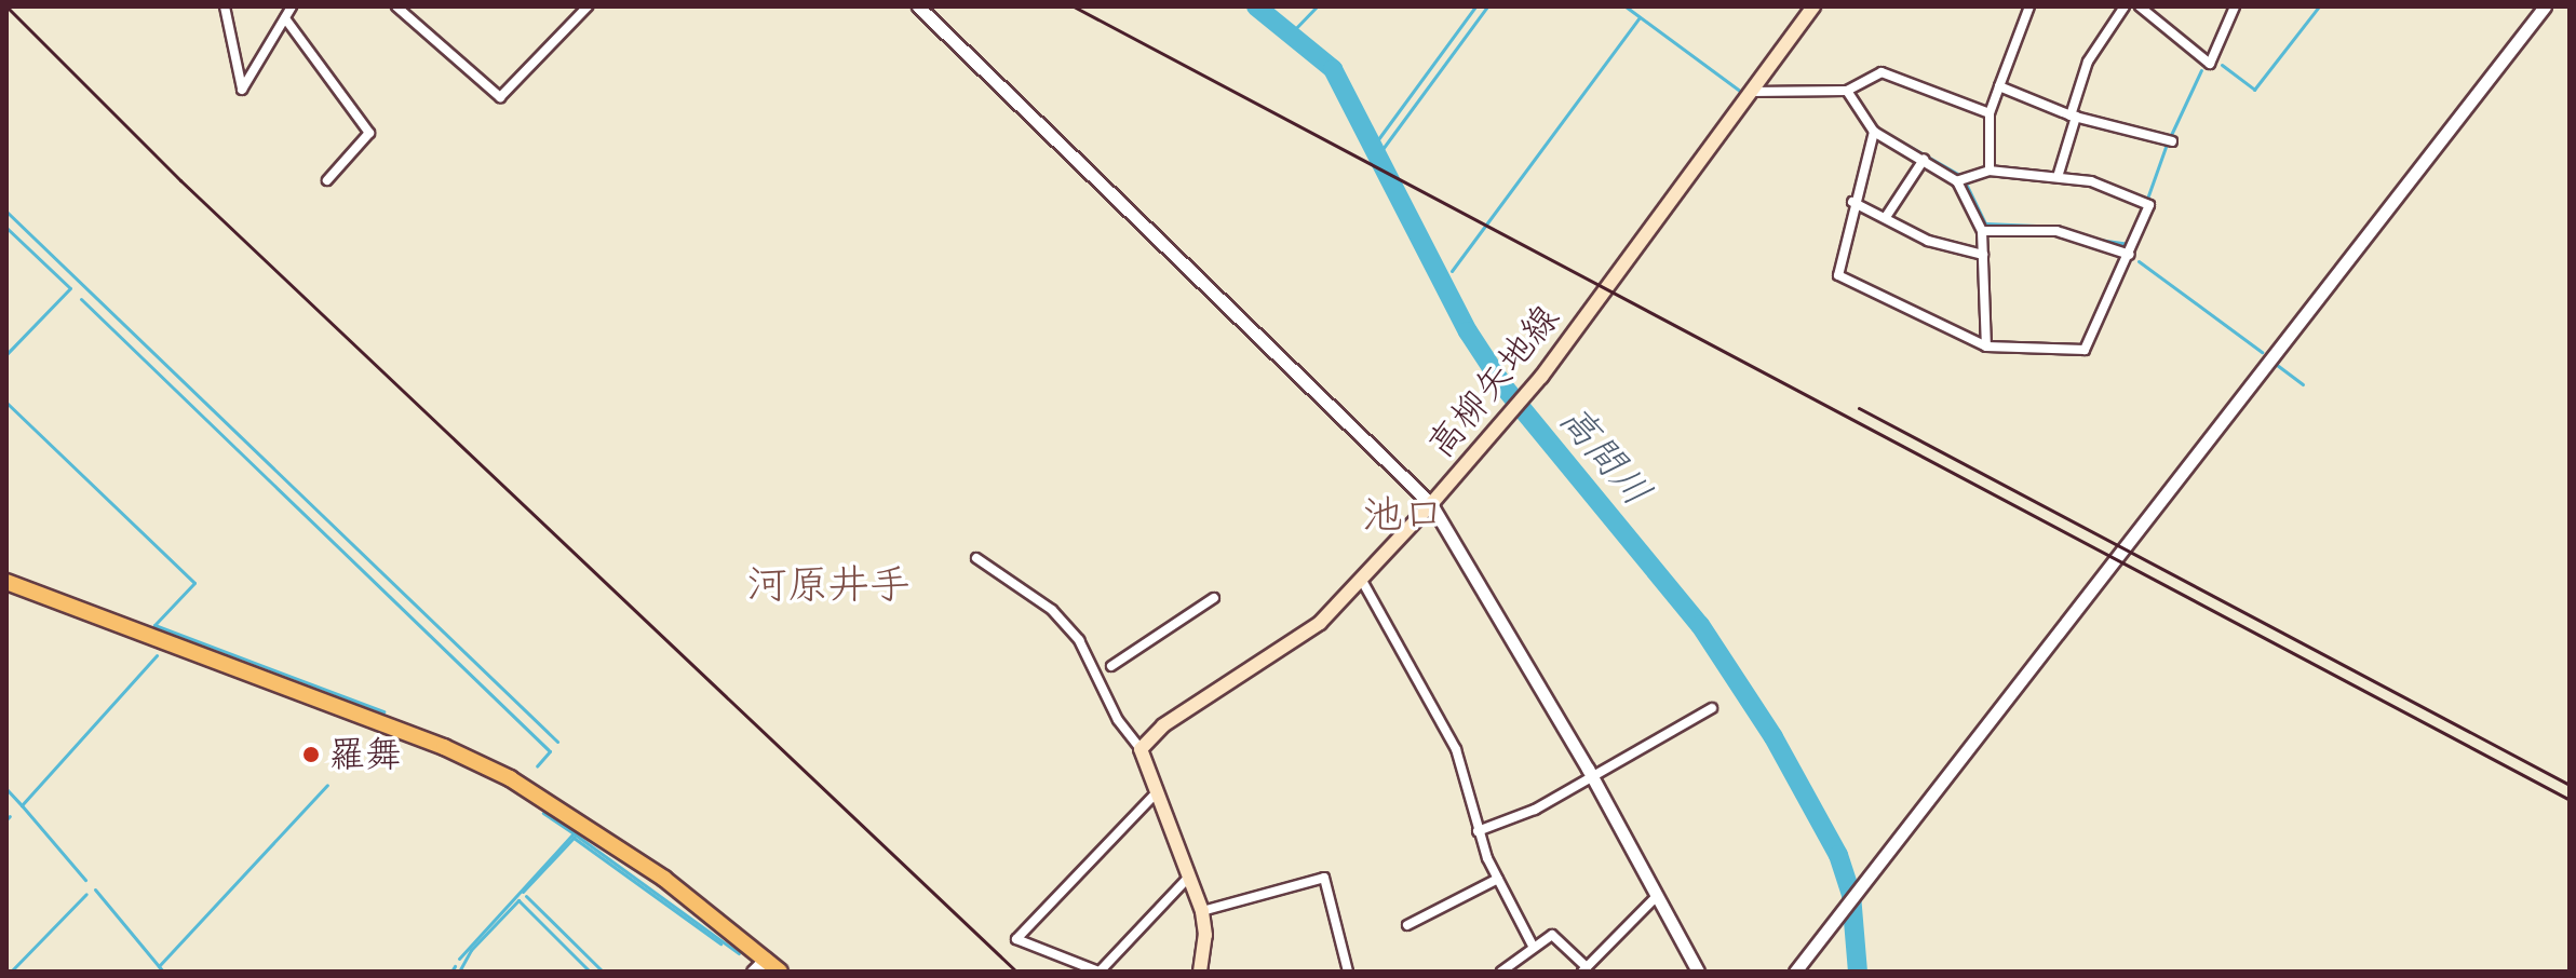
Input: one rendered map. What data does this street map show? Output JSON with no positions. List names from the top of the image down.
{
  "streets": {
    "main road": ["高柳矢地線"]
  },
  "districts": ["池口", "河原井手"],
  "water": ["高間川"],
  "places": ["羅舞"]
}
